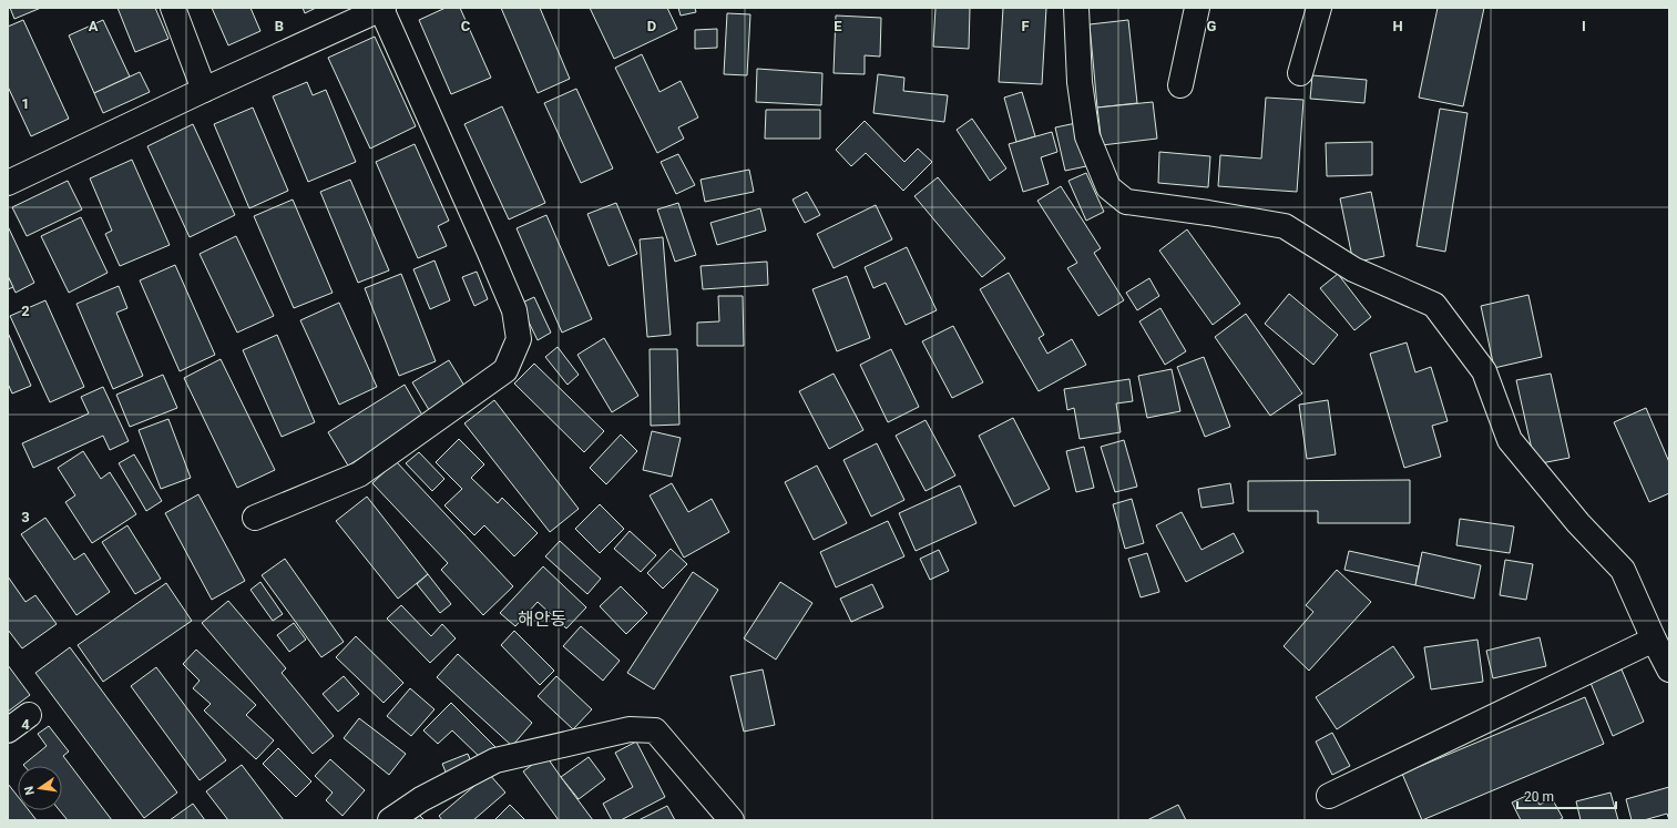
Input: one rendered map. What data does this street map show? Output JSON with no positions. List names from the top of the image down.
{
  "districts": ["해안동"],
  "scale_bar": "20 m",
  "north": "left",
  "grid": {
    "columns": [
      "A",
      "B",
      "C",
      "D",
      "E",
      "F",
      "G",
      "H",
      "I"
    ],
    "rows": [
      "1",
      "2",
      "3",
      "4"
    ]
  }
}
